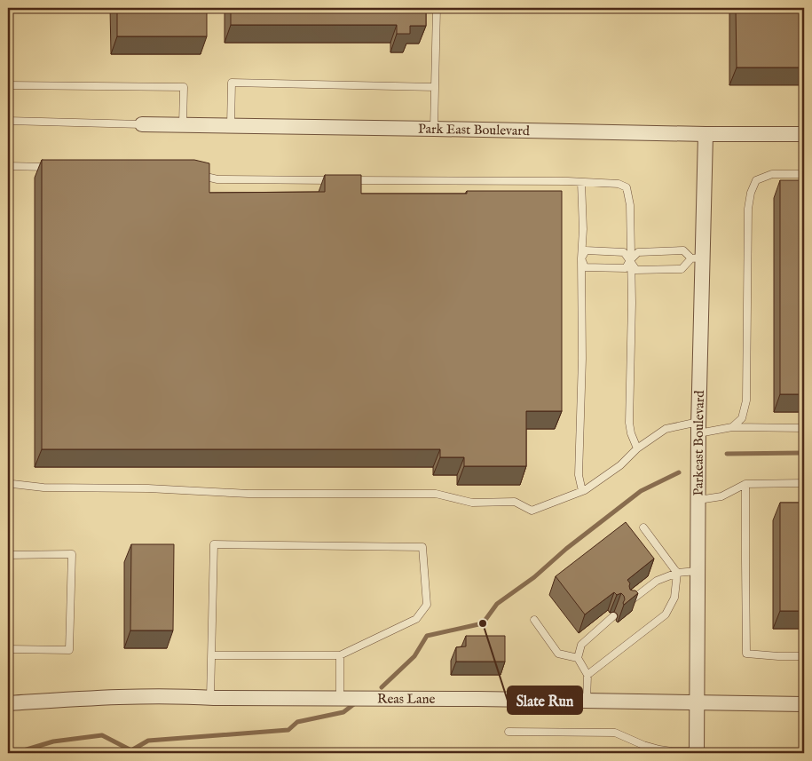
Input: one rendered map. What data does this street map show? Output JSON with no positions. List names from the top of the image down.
{
  "streets": {
    "street": ["Park East Boulevard", "Parkeast Boulevard", "Reas Lane"]
  },
  "crossings": [
    ["Park East Boulevard", "Parkeast Boulevard"],
    ["Parkeast Boulevard", "Reas Lane"]
  ],
  "places": ["Slate Run"]
}
